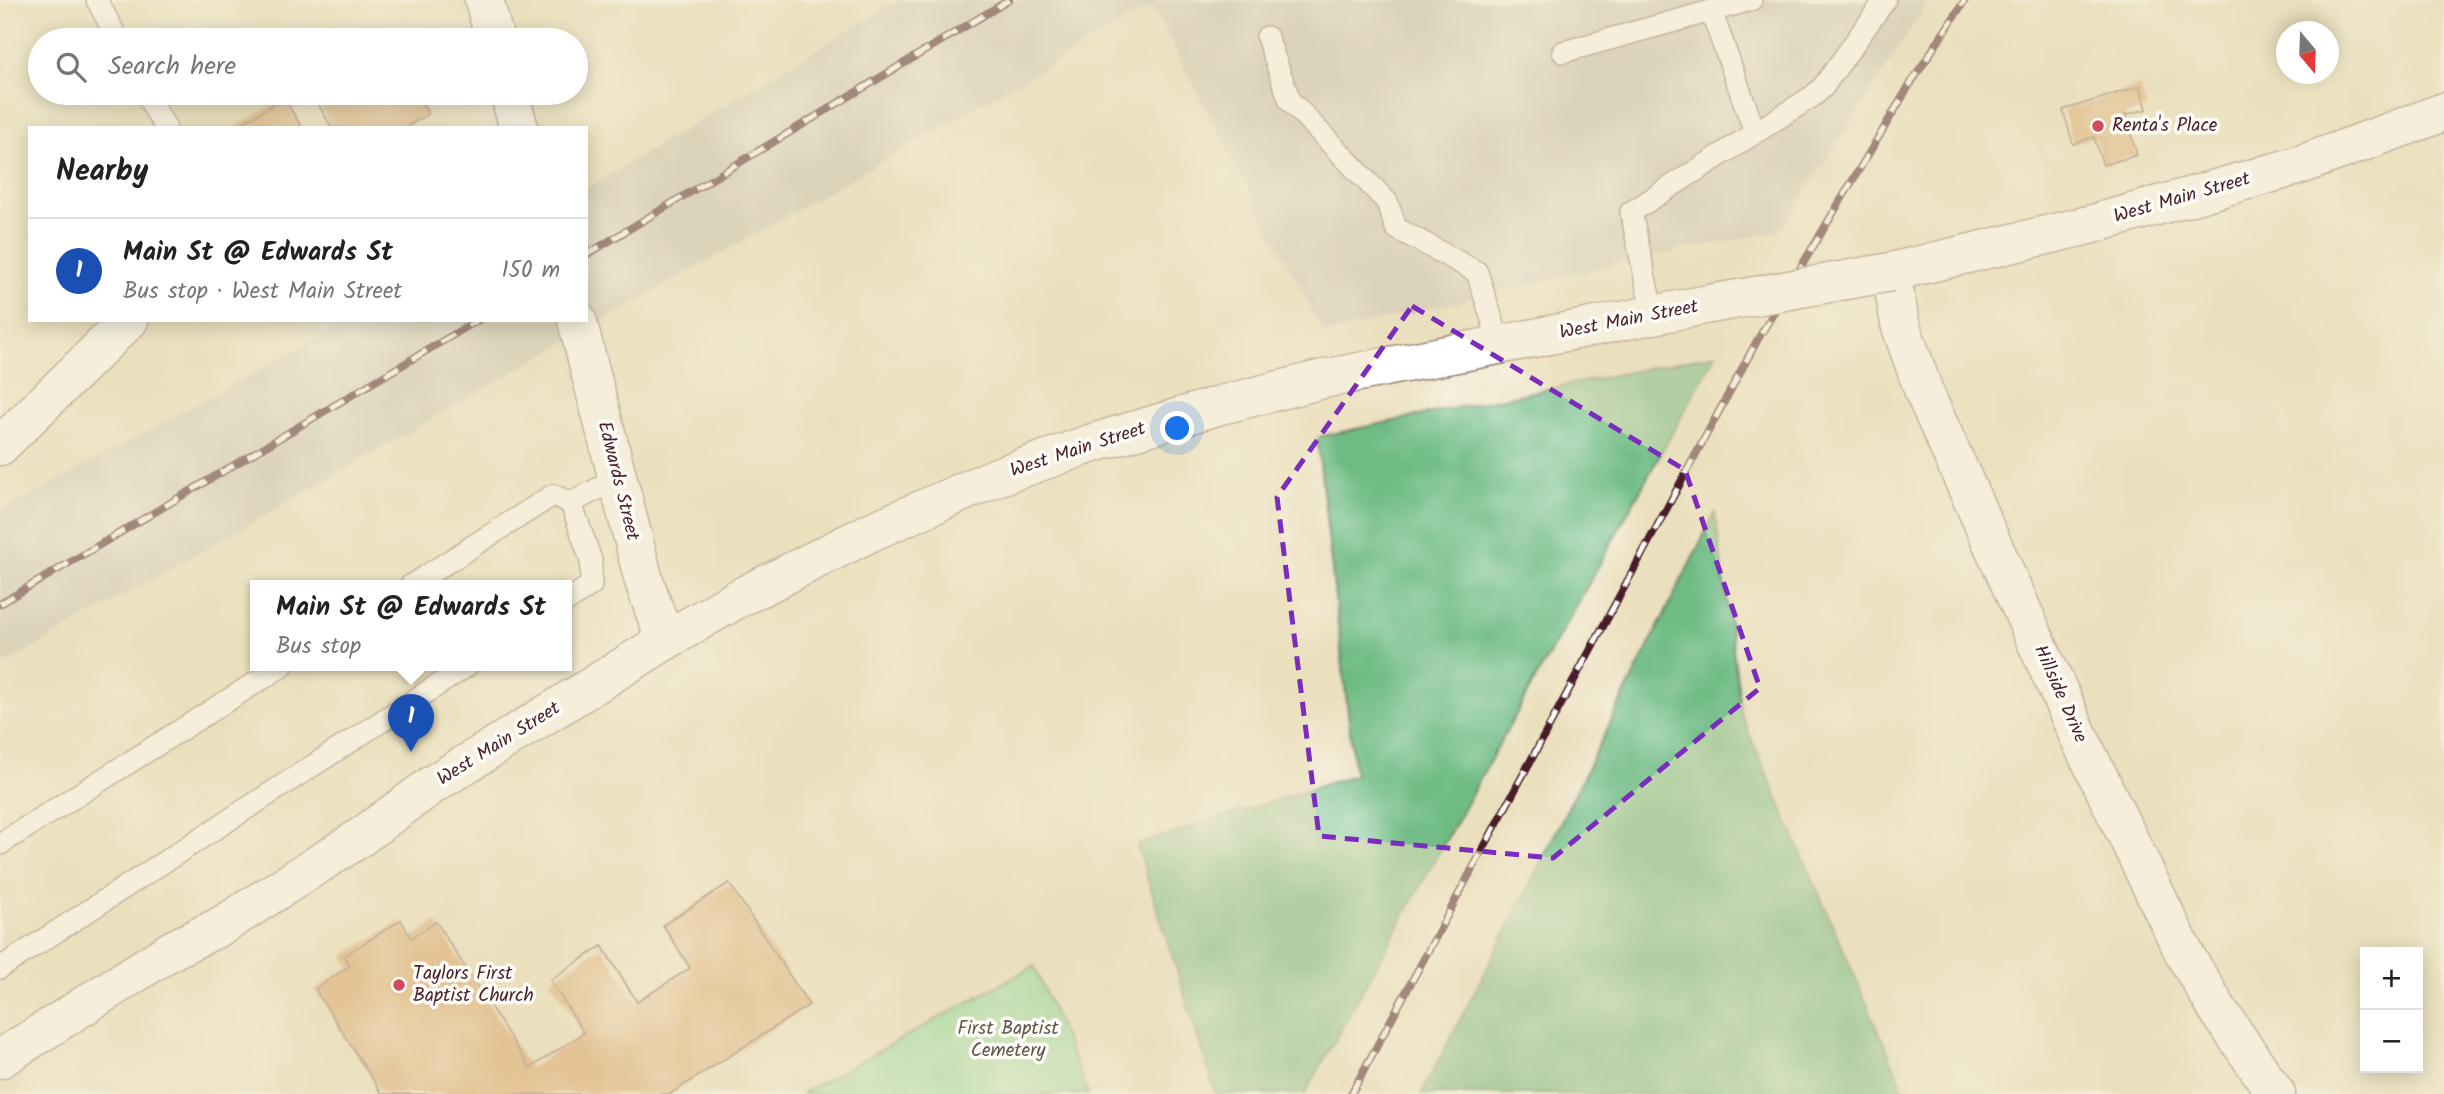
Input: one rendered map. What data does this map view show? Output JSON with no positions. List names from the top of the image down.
{
  "streets": {
    "street": ["West Main Street", "Edwards Street", "Hillside Drive"]
  },
  "crossings": [
    ["West Main Street", "Edwards Street"],
    ["West Main Street", "Hillside Drive"]
  ],
  "parks": ["First Baptist Cemetery"],
  "places": ["Renta's Place", "Taylors First Baptist Church"],
  "north": "bottom",
  "page": {
    "search": "Search here",
    "heading": "Nearby",
    "list": [
      {
        "mark": "1",
        "name": "Main St @ Edwards St",
        "note": "Bus stop · West Main Street",
        "value": "150 m"
      }
    ],
    "popup": ["Main St @ Edwards St", "Bus stop"],
    "pins": "1",
    "map_buttons": ["+", "−"]
  }
}
